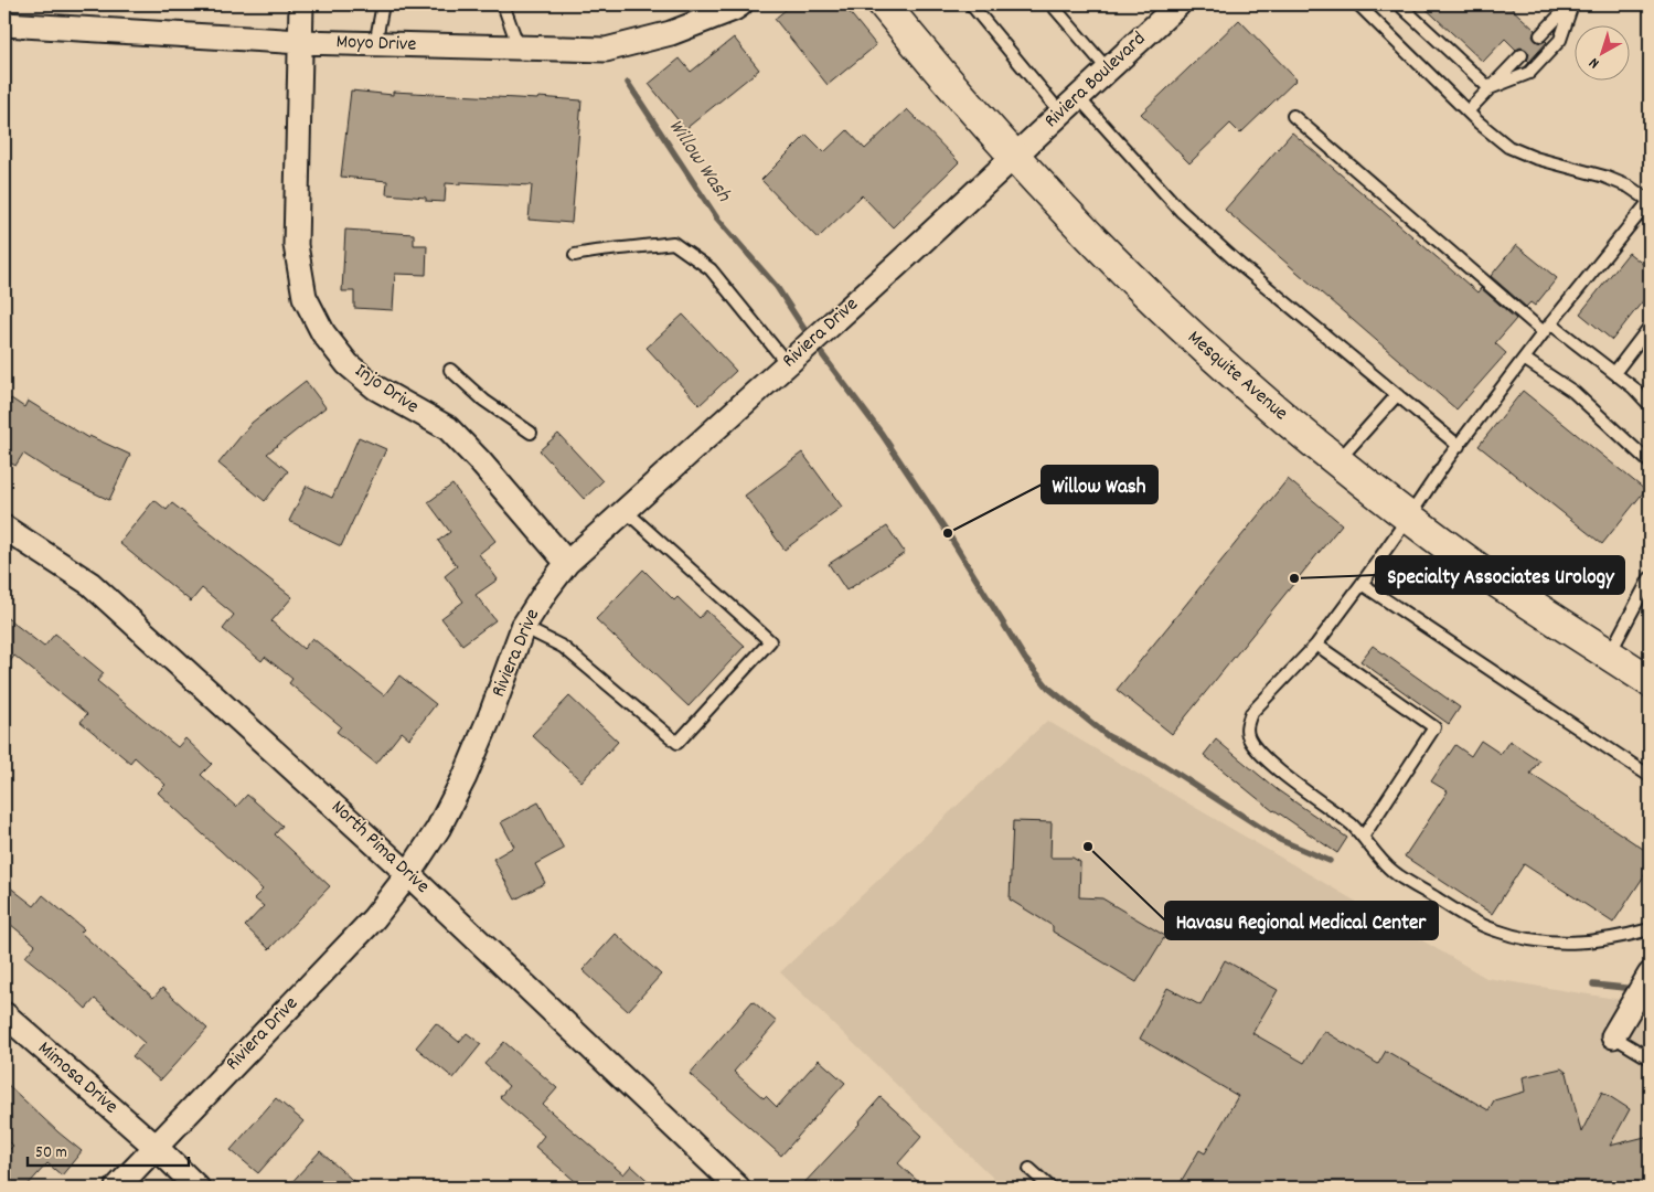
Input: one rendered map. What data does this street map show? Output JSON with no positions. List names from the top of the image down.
{
  "streets": {
    "street": [
      "Moyo Drive",
      "Riviera Boulevard",
      "Riviera Drive",
      "Mesquite Avenue",
      "Injo Drive",
      "North Pima Drive",
      "Mimosa Drive"
    ]
  },
  "crossings": [
    ["Moyo Drive", "Injo Drive"],
    ["Riviera Boulevard", "Riviera Drive"],
    ["Riviera Boulevard", "Mesquite Avenue"],
    ["Riviera Drive", "Mesquite Avenue"],
    ["Riviera Drive", "Injo Drive"],
    ["Riviera Drive", "North Pima Drive"],
    ["Riviera Drive", "Mimosa Drive"]
  ],
  "water": ["Willow Wash"],
  "places": ["Willow Wash", "Specialty Associates Urology", "Havasu Regional Medical Center"],
  "scale_bar": "50 m",
  "north": "bottom left"
}
